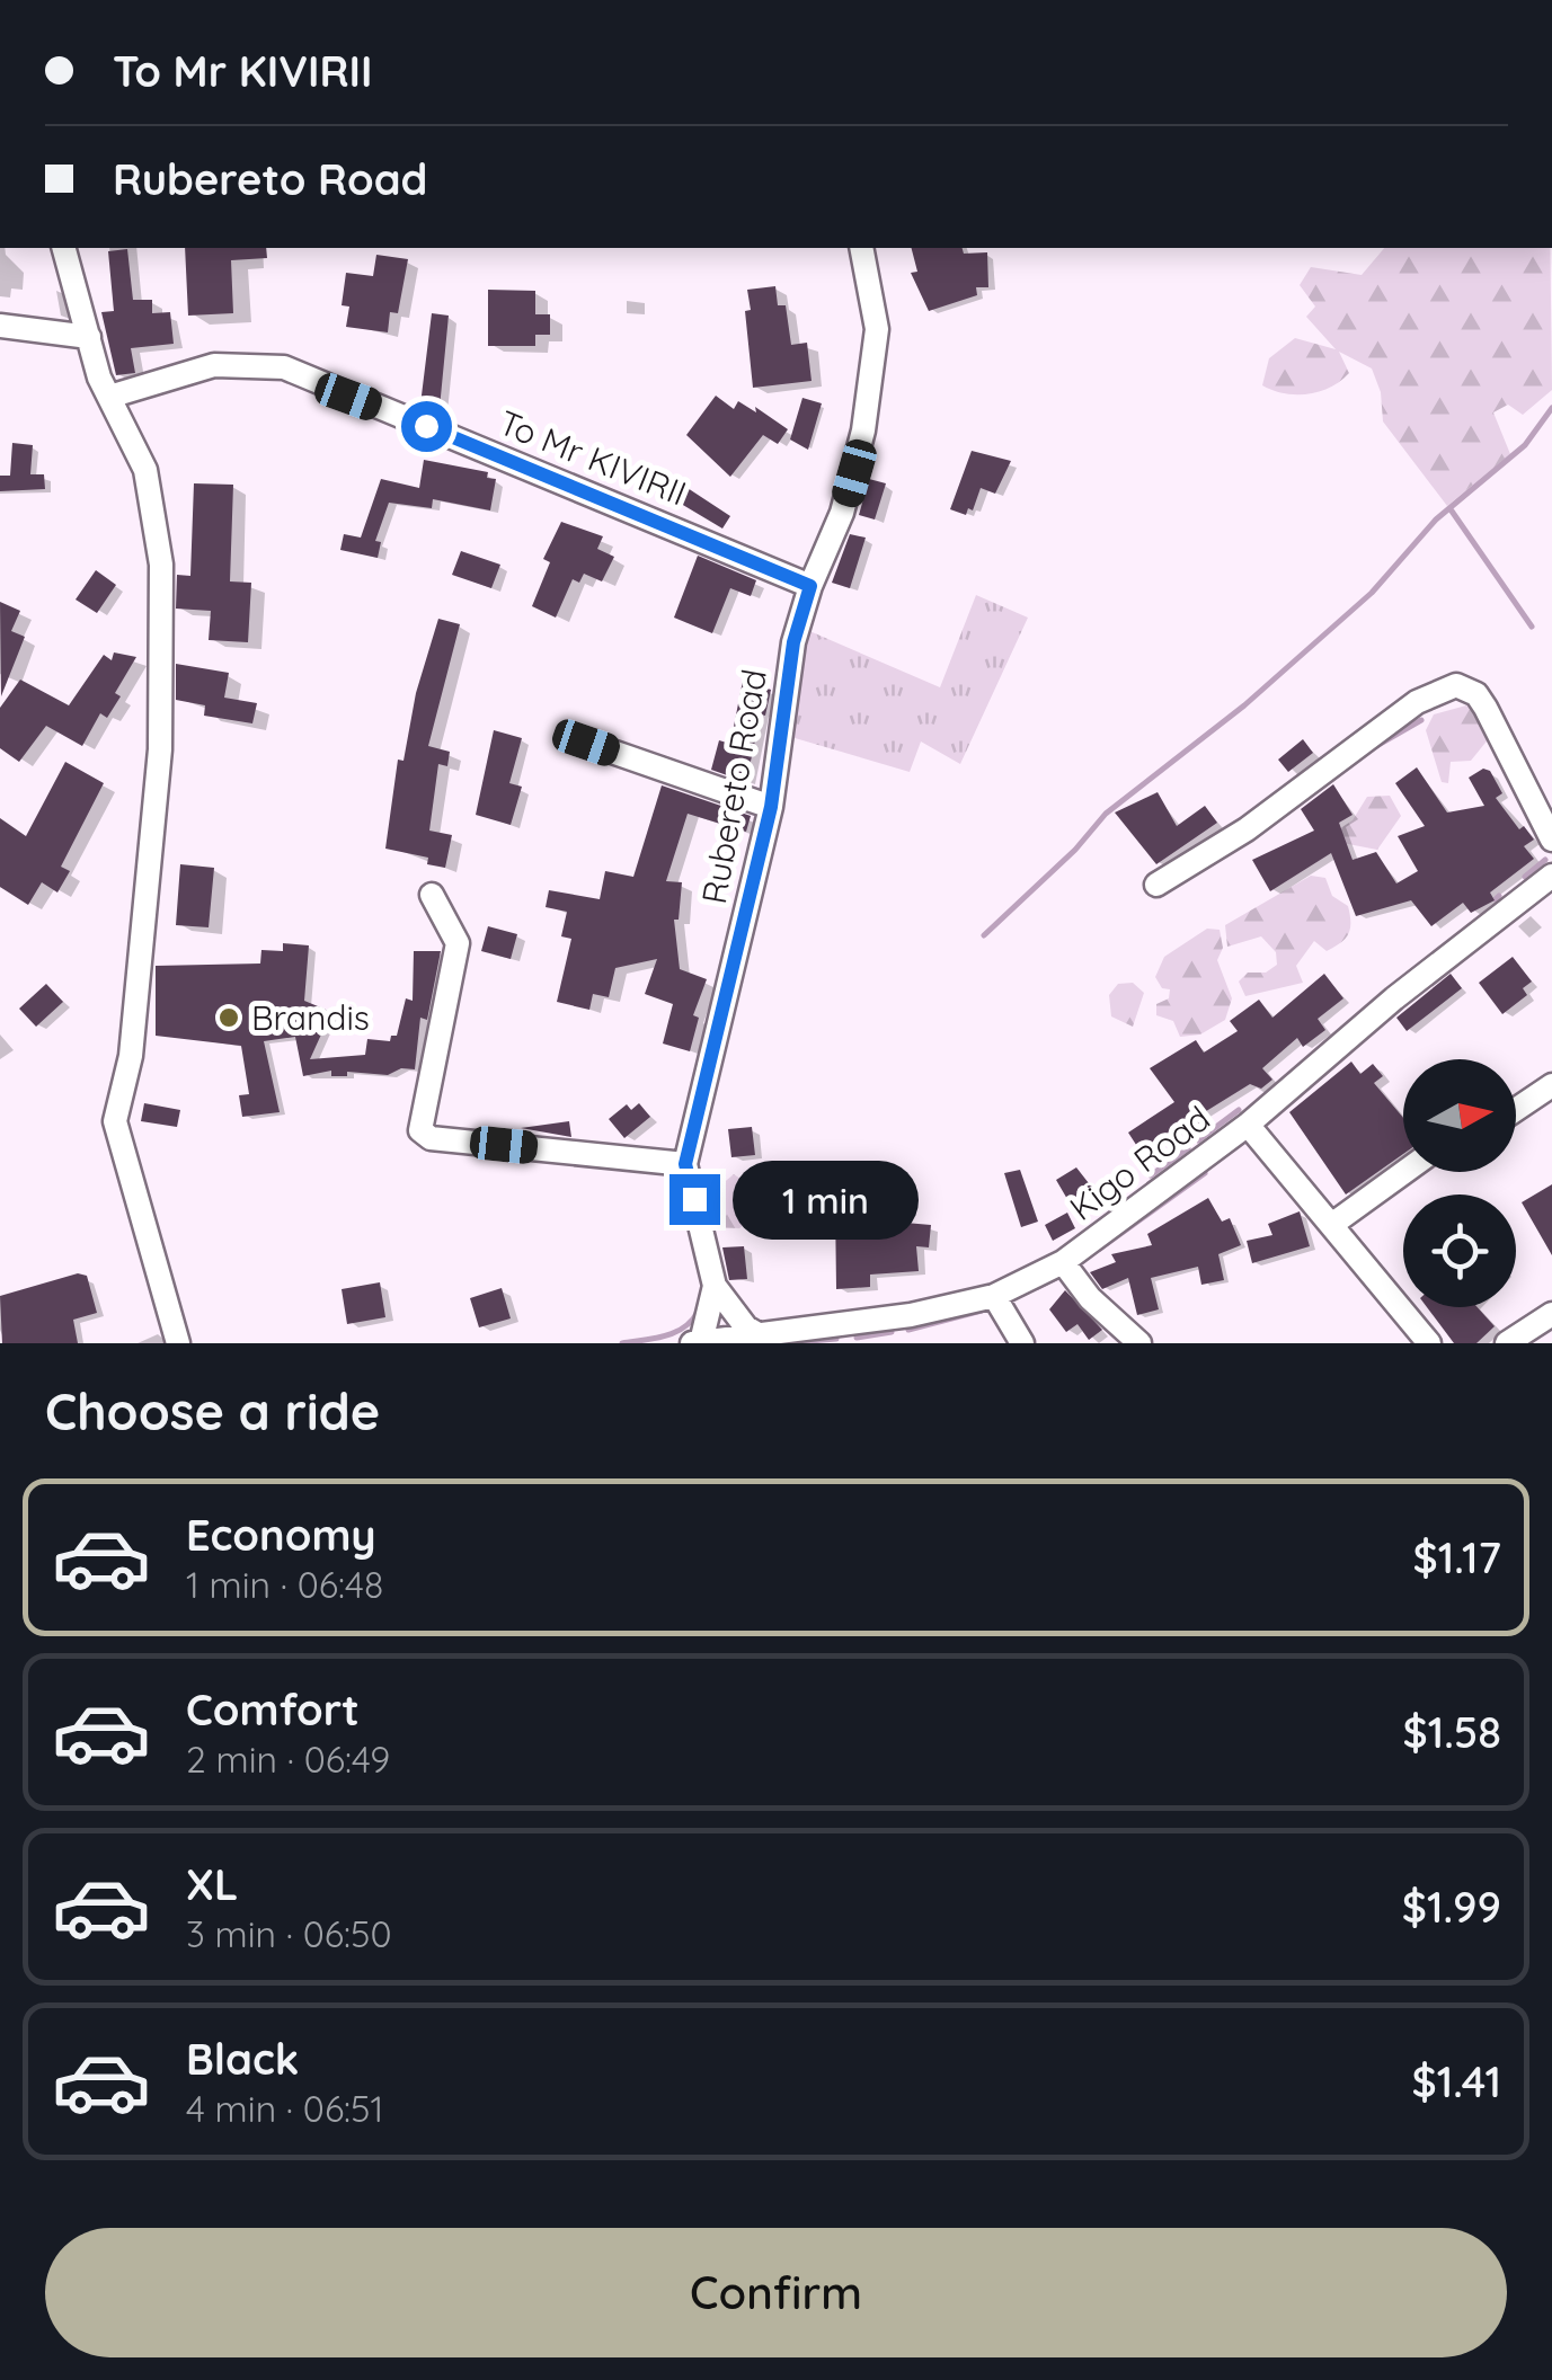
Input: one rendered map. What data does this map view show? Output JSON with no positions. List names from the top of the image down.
{
  "streets": {
    "street": ["To Mr KIVIRII", "Rubereto Road", "Kigo Road"]
  },
  "crossings": [
    ["To Mr KIVIRII", "Rubereto Road"],
    ["Rubereto Road", "Kigo Road"]
  ],
  "places": ["Brandis"],
  "north": "right",
  "page": {
    "banner": ["To Mr KIVIRII", "Rubereto Road"],
    "bubble": "1 min",
    "heading": "Choose a ride",
    "list": [
      {
        "name": "Economy",
        "note": "1 min · 06:48",
        "value": "$1.17"
      },
      {
        "name": "Comfort",
        "note": "2 min · 06:49",
        "value": "$1.58"
      },
      {
        "name": "XL",
        "note": "3 min · 06:50",
        "value": "$1.99"
      },
      {
        "name": "Black",
        "note": "4 min · 06:51",
        "value": "$1.41"
      }
    ],
    "buttons": "Confirm"
  }
}
